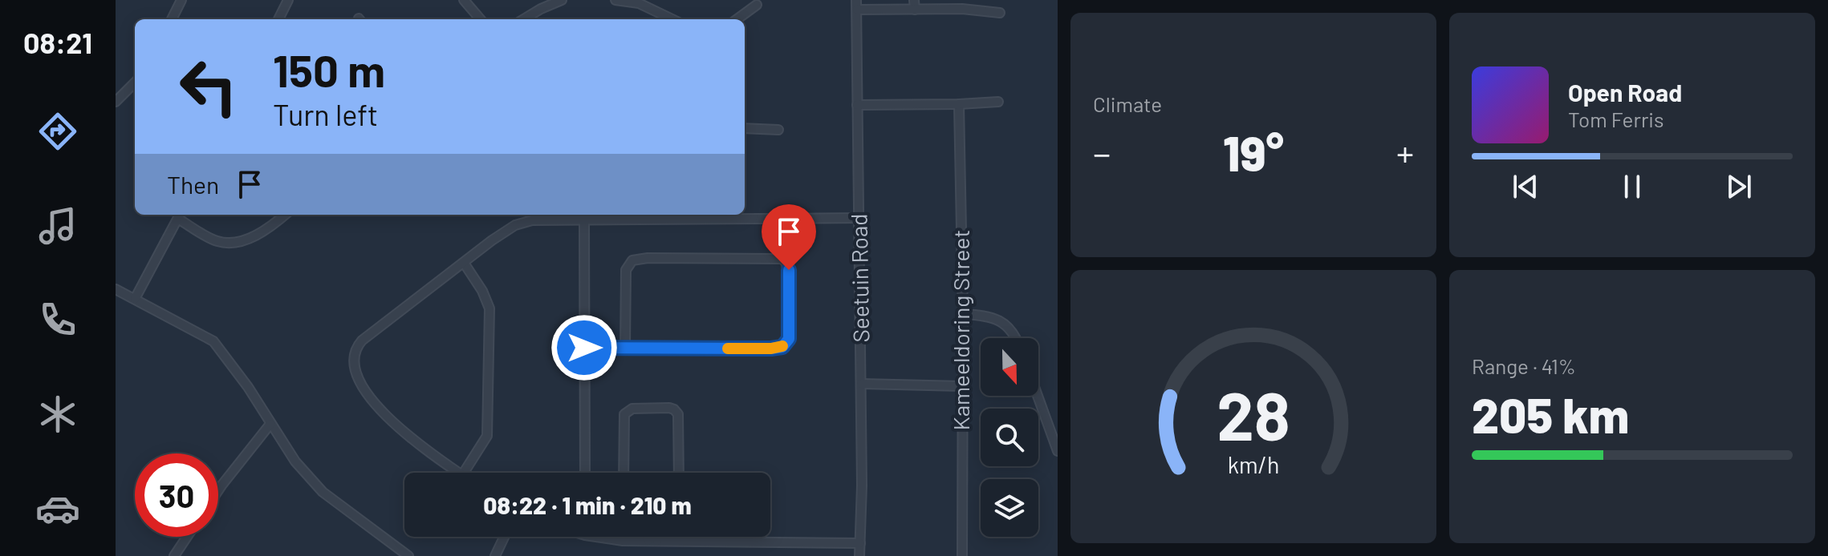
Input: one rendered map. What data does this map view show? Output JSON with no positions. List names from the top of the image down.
{
  "streets": {
    "street": ["Seetuin Road", "Kameeldoring Street"]
  },
  "north": "bottom",
  "page": {
    "tabs": "08:21",
    "tile": [
      "Climate",
      ["Range · 41%", "205 km"]
    ],
    "turn": ["150 m", "Turn left"],
    "song": ["Open Road", "Tom Ferris"],
    "heat": ["−", "19°", "+"],
    "then": "Then",
    "limit": "30",
    "trip": "08:22 · 1 min · 210 m",
    "gauge": ["28", "km/h"]
  }
}
